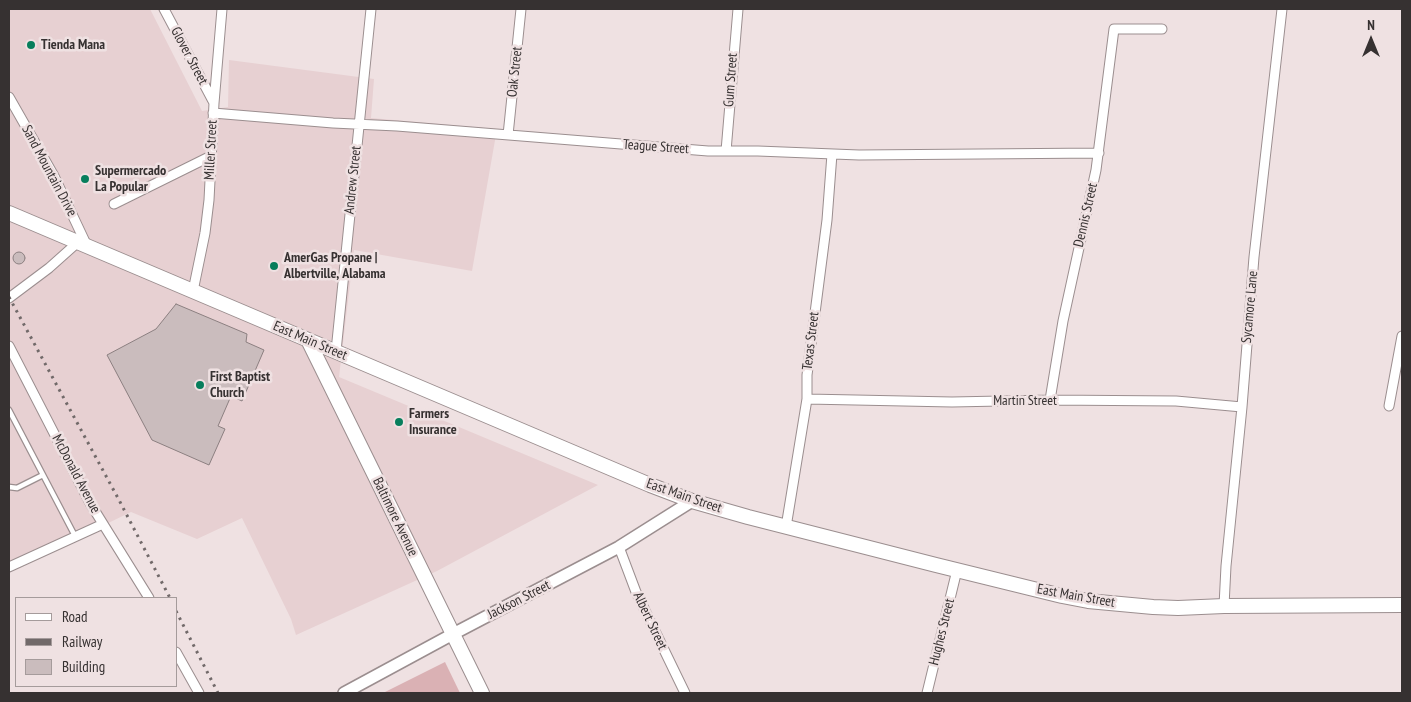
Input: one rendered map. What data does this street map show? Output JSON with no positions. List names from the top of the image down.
{
  "streets": {
    "main road": ["East Main Street", "Baltimore Avenue"],
    "street": [
      "Glover Street",
      "Oak Street",
      "Gum Street",
      "Teague Street",
      "Miller Street",
      "Sand Mountain Drive",
      "Andrew Street",
      "Dennis Street",
      "Sycamore Lane",
      "Texas Street",
      "Martin Street",
      "McDonald Avenue",
      "Jackson Street",
      "Albert Street",
      "Hughes Street"
    ]
  },
  "crossings": [
    ["Glover Street", "Miller Street"],
    ["Oak Street", "Teague Street"],
    ["Gum Street", "Teague Street"],
    ["Teague Street", "Miller Street"],
    ["Teague Street", "Andrew Street"],
    ["Teague Street", "Dennis Street"],
    ["Teague Street", "Texas Street"],
    ["Miller Street", "East Main Street"],
    ["Sand Mountain Drive", "East Main Street"],
    ["Andrew Street", "East Main Street"],
    ["Dennis Street", "Martin Street"],
    ["Sycamore Lane", "East Main Street"],
    ["Sycamore Lane", "Martin Street"],
    ["East Main Street", "Texas Street"],
    ["East Main Street", "Baltimore Avenue"],
    ["East Main Street", "Jackson Street"],
    ["East Main Street", "Hughes Street"],
    ["Texas Street", "Martin Street"],
    ["Baltimore Avenue", "Jackson Street"],
    ["Jackson Street", "Albert Street"]
  ],
  "places": [
    "Tienda Mana",
    "Supermercado La Popular",
    "AmerGas Propane | Albertville, Alabama",
    "First Baptist Church",
    "Farmers Insurance"
  ],
  "legend": ["Road", "Railway", "Building"],
  "north": "top"
}
